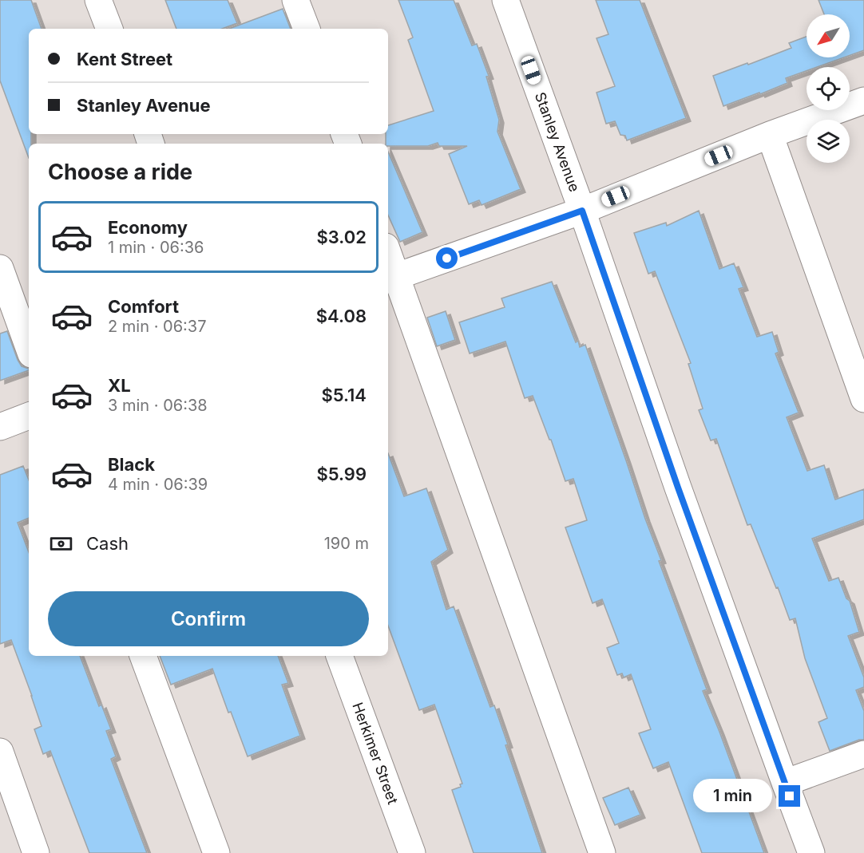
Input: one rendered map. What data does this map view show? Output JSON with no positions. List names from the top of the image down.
{
  "streets": {
    "street": ["Stanley Avenue", "Herkimer Street"]
  },
  "north": "bottom left",
  "page": {
    "banner": ["Kent Street", "Stanley Avenue"],
    "heading": "Choose a ride",
    "list": [
      {
        "name": "Economy",
        "note": "1 min · 06:36",
        "value": "$3.02"
      },
      {
        "name": "Comfort",
        "note": "2 min · 06:37",
        "value": "$4.08"
      },
      {
        "name": "XL",
        "note": "3 min · 06:38",
        "value": "$5.14"
      },
      {
        "name": "Black",
        "note": "4 min · 06:39",
        "value": "$5.99"
      }
    ],
    "pay": ["Cash", "190 m"],
    "buttons": "Confirm",
    "bubble": "1 min"
  }
}
